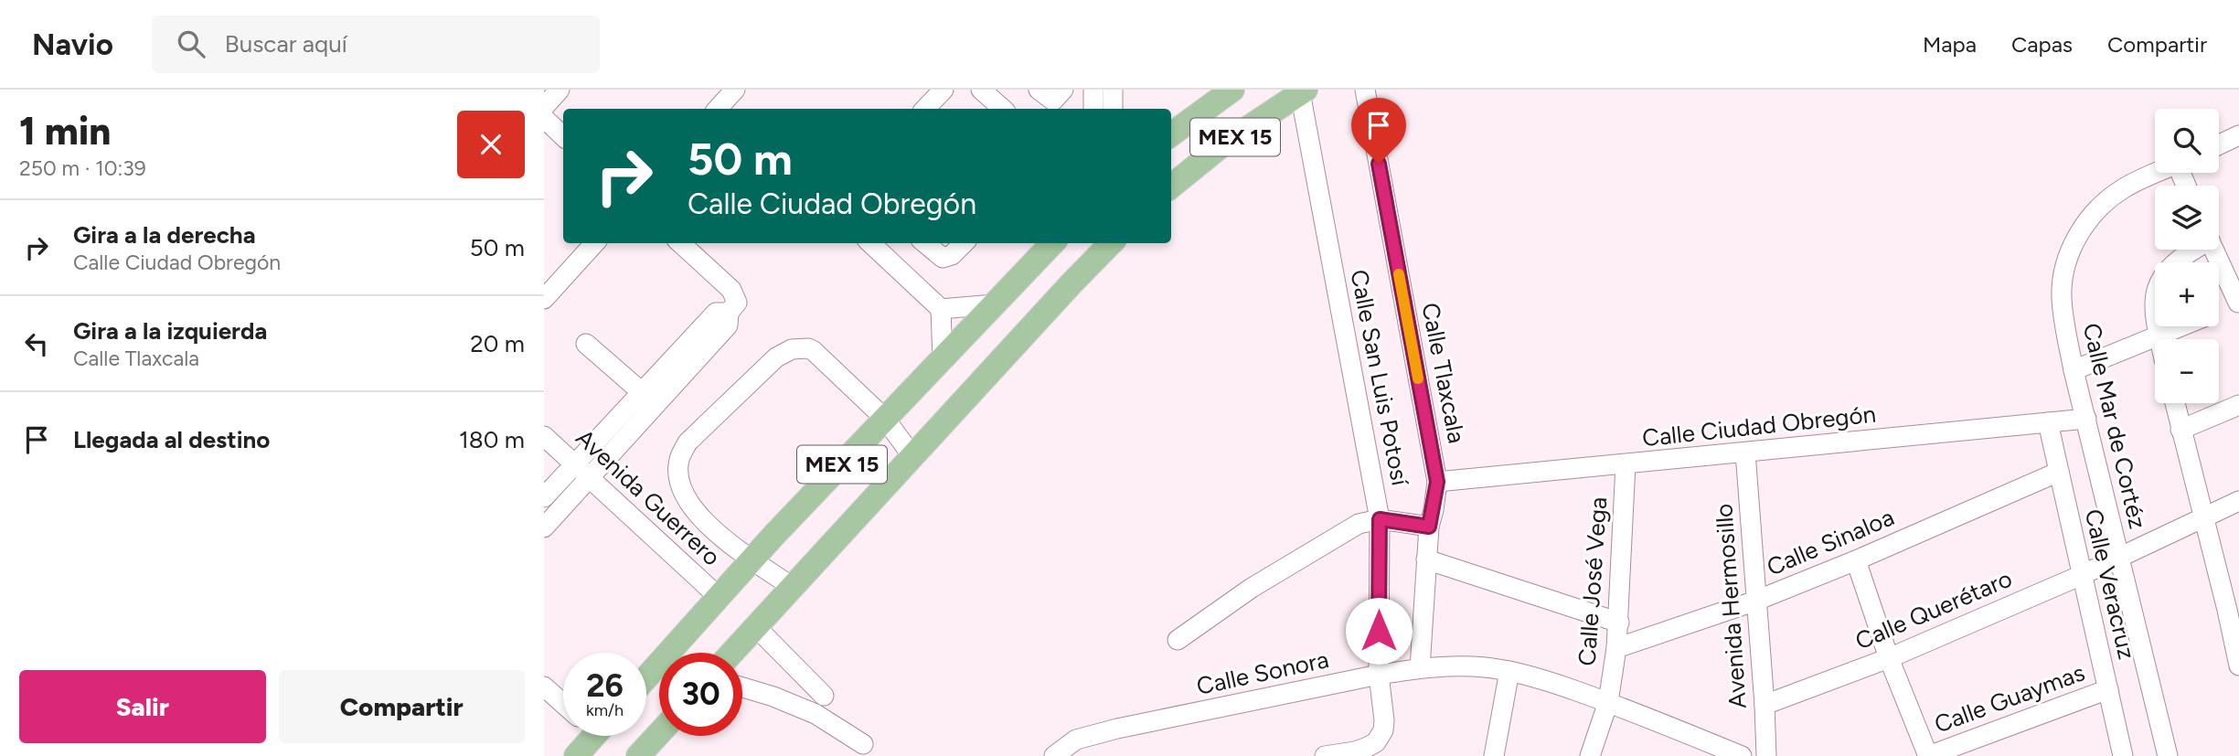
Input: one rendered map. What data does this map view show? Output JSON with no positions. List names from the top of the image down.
{
  "streets": {
    "main road": ["MEX 15"],
    "street": [
      "Calle Tlaxcala",
      "Calle San Luis Potosí",
      "Calle Ciudad Obregón",
      "Calle Mar de Cortéz",
      "Avenida Guerrero",
      "Calle Sinaloa",
      "Calle José Vega",
      "Calle Veracruz",
      "Avenida Hermosillo",
      "Calle Querétaro",
      "Calle Sonora",
      "Calle Guaymas"
    ]
  },
  "crossings": [
    ["MEX 15", "Calle San Luis Potosí"],
    ["MEX 15", "Avenida Guerrero"],
    ["Calle Tlaxcala", "Calle Ciudad Obregón"],
    ["Calle Tlaxcala", "Calle Sonora"],
    ["Calle San Luis Potosí", "Calle Sonora"],
    ["Calle Ciudad Obregón", "Calle Mar de Cortéz"],
    ["Calle Ciudad Obregón", "Calle José Vega"],
    ["Calle Ciudad Obregón", "Calle Veracruz"],
    ["Calle Ciudad Obregón", "Avenida Hermosillo"],
    ["Calle Mar de Cortéz", "Calle Querétaro"],
    ["Calle Sinaloa", "Calle José Vega"],
    ["Calle Sinaloa", "Calle Veracruz"],
    ["Calle Sinaloa", "Avenida Hermosillo"],
    ["Calle José Vega", "Calle Sonora"],
    ["Calle Veracruz", "Calle Querétaro"],
    ["Calle Veracruz", "Calle Guaymas"],
    ["Avenida Hermosillo", "Calle Querétaro"]
  ],
  "page": {
    "header": "Navio",
    "search": "Buscar aquí",
    "nav": ["Mapa", "Capas", "Compartir"],
    "heading": ["1 min", "250 m · 10:39"],
    "map_buttons": ["+", "−"],
    "turn": ["50 m", "Calle Ciudad Obregón"],
    "list": [
      {
        "name": "Gira a la derecha",
        "note": "Calle Ciudad Obregón",
        "value": "50 m"
      },
      {
        "name": "Gira a la izquierda",
        "note": "Calle Tlaxcala",
        "value": "20 m"
      },
      {
        "name": "Llegada al destino",
        "value": "180 m"
      }
    ],
    "speed": "26 km/h",
    "limit": "30",
    "buttons": ["Salir", "Compartir"]
  }
}
